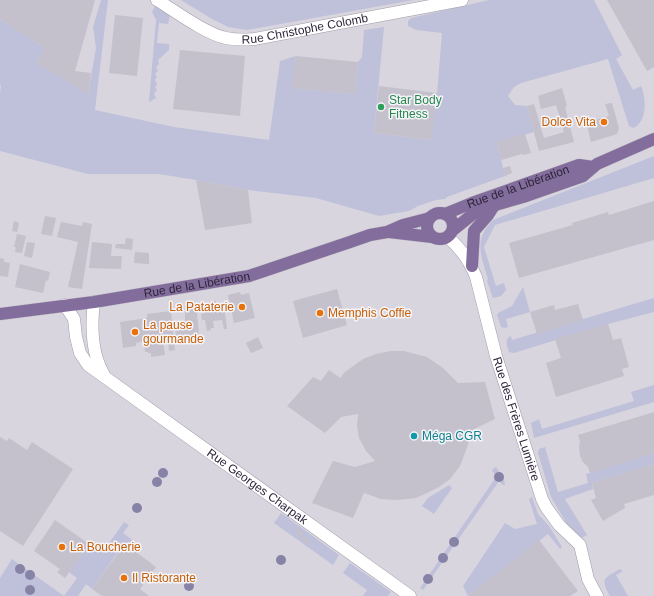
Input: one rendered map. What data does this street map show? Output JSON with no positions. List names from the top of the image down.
{
  "streets": {
    "main road": ["Rue de la Libération"],
    "street": ["Rue Christophe Colomb", "Rue des Frères Lumière", "Rue Georges Charpak"]
  },
  "crossings": [
    ["Rue de la Libération", "Rue des Frères Lumière"],
    ["Rue de la Libération", "Rue Georges Charpak"]
  ],
  "places": [
    "Star Body Fitness",
    "Dolce Vita",
    "La Pataterie",
    "Memphis Coffie",
    "La pause gourmande",
    "Méga CGR",
    "La Boucherie",
    "Il Ristorante"
  ]
}
